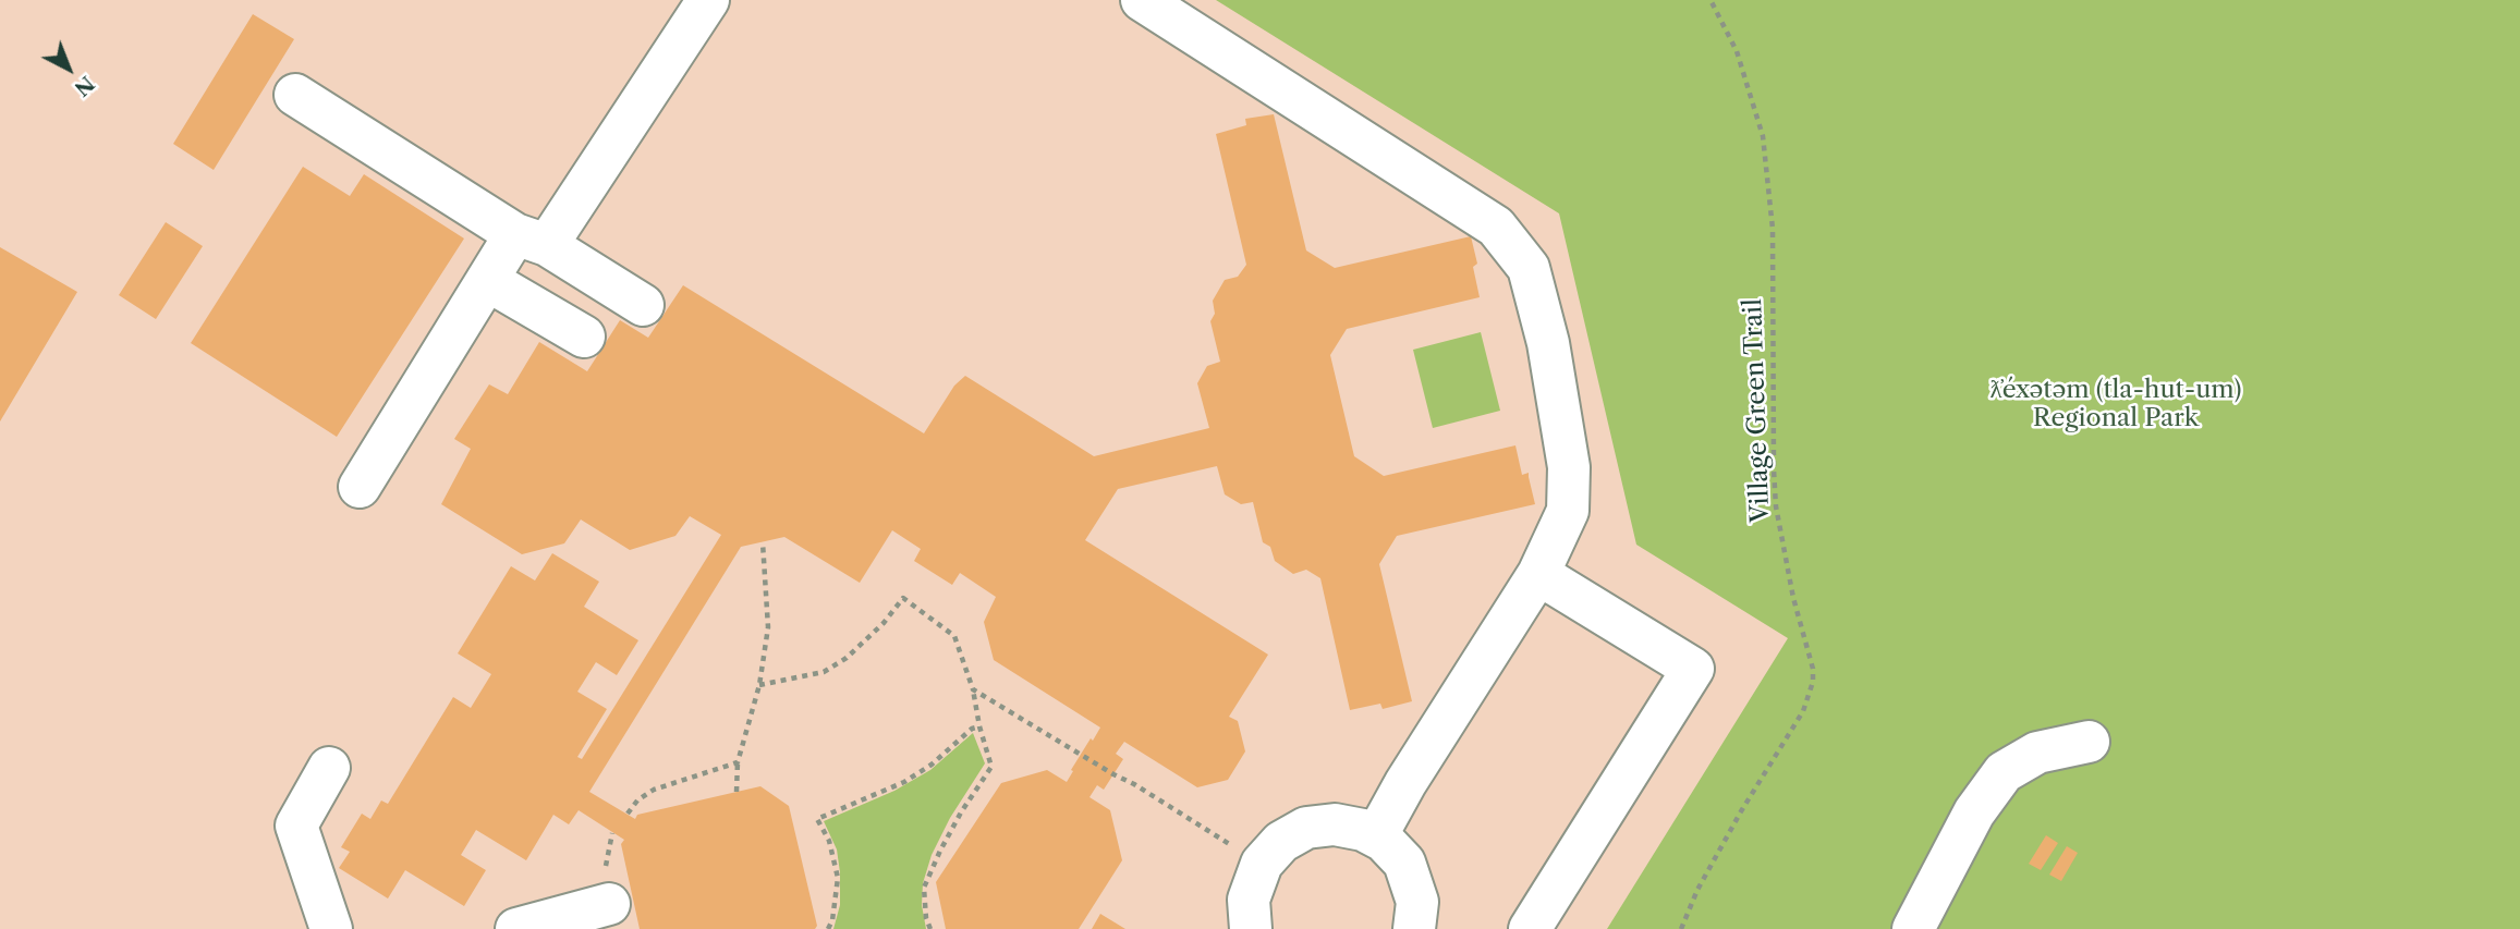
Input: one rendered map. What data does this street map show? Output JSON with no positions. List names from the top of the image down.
{
  "streets": {
    "path": ["Village Green Trail"]
  },
  "parks": ["ƛ̓éxətəm (tla-hut-um) Regional Park"],
  "north": "bottom right"
}
